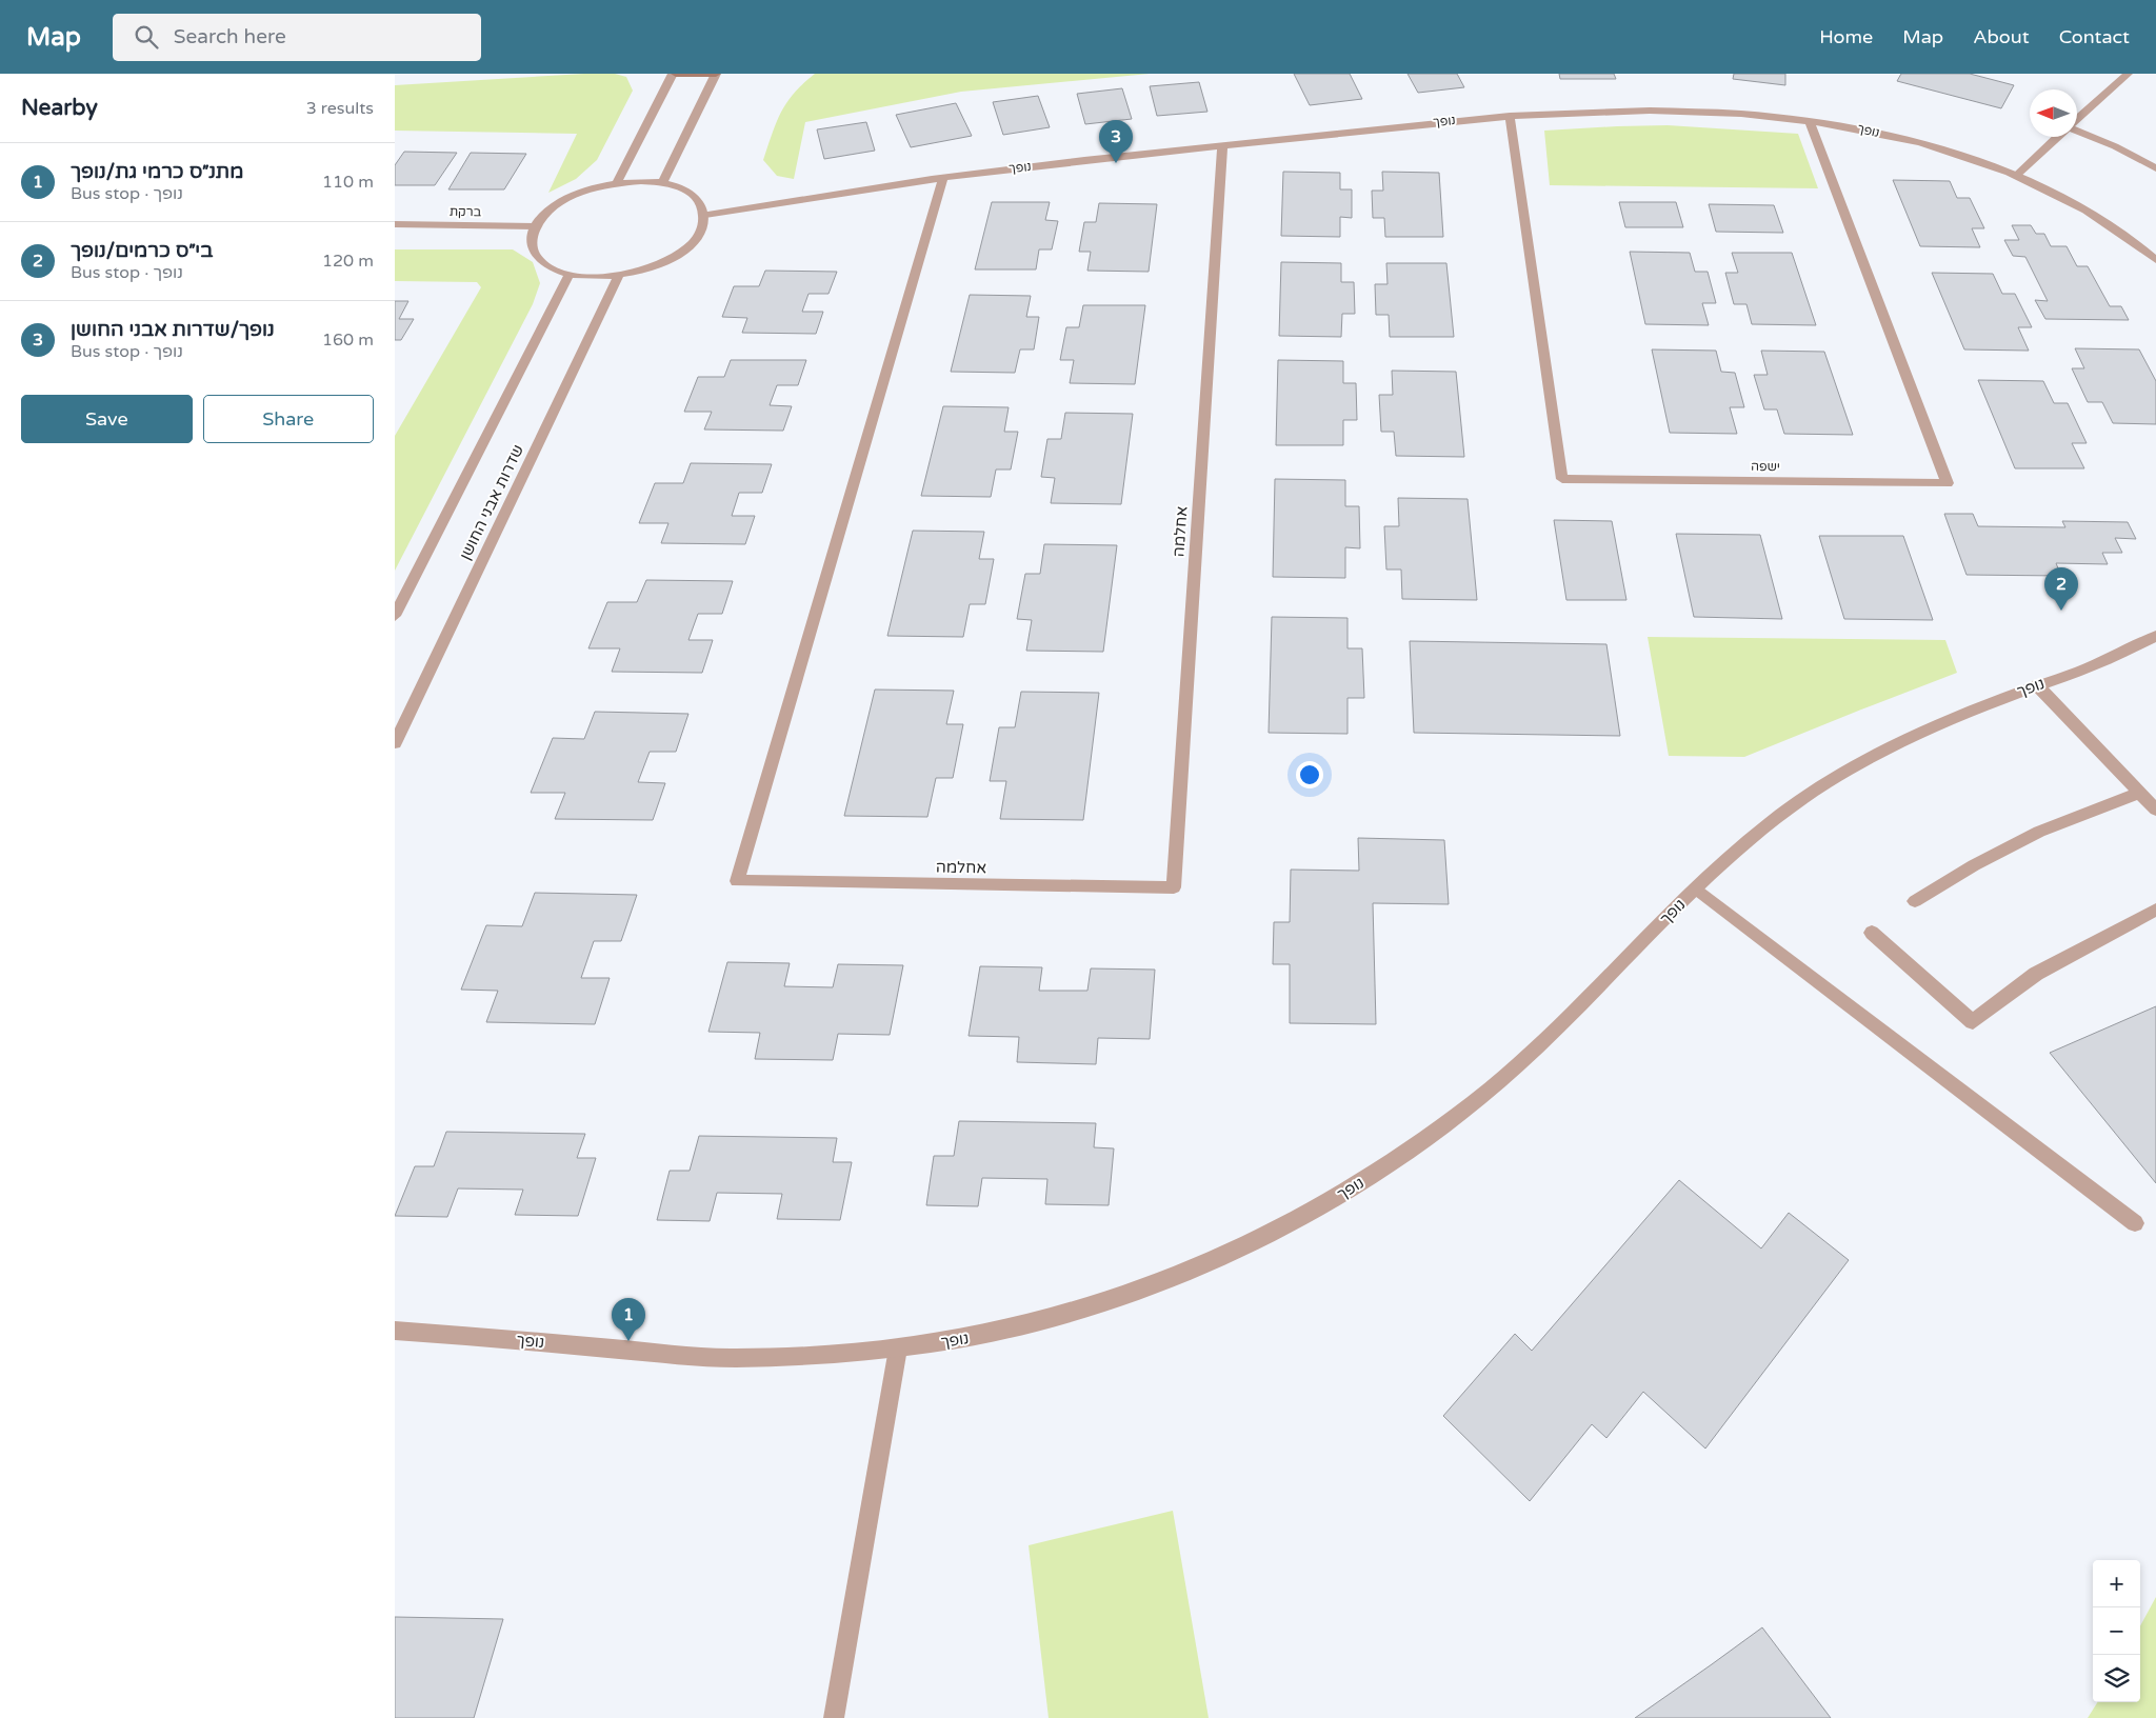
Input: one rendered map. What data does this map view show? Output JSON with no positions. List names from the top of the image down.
{
  "streets": {
    "street": [
      "נופך",
      "ברקת",
      "ישפה",
      "שדרות אבני החושן",
      "אחלמה"
    ]
  },
  "crossings": [
    ["נופך", "ישפה"],
    ["נופך", "אחלמה"]
  ],
  "north": "left",
  "page": {
    "header": "Map",
    "search": "Search here",
    "nav": [
      "Home",
      "Map",
      "About",
      "Contact"
    ],
    "heading": ["Nearby", "3 results"],
    "pins": ["3", "2", "1"],
    "list": [
      {
        "mark": "1",
        "name": "מתנ״ס כרמי גת/נופך",
        "note": "Bus stop · נופך",
        "value": "110 m"
      },
      {
        "mark": "2",
        "name": "בי״ס כרמים/נופך",
        "note": "Bus stop · נופך",
        "value": "120 m"
      },
      {
        "mark": "3",
        "name": "נופך/שדרות אבני החושן",
        "note": "Bus stop · נופך",
        "value": "160 m"
      }
    ],
    "buttons": ["Save", "Share"],
    "map_buttons": ["+", "−"]
  }
}
